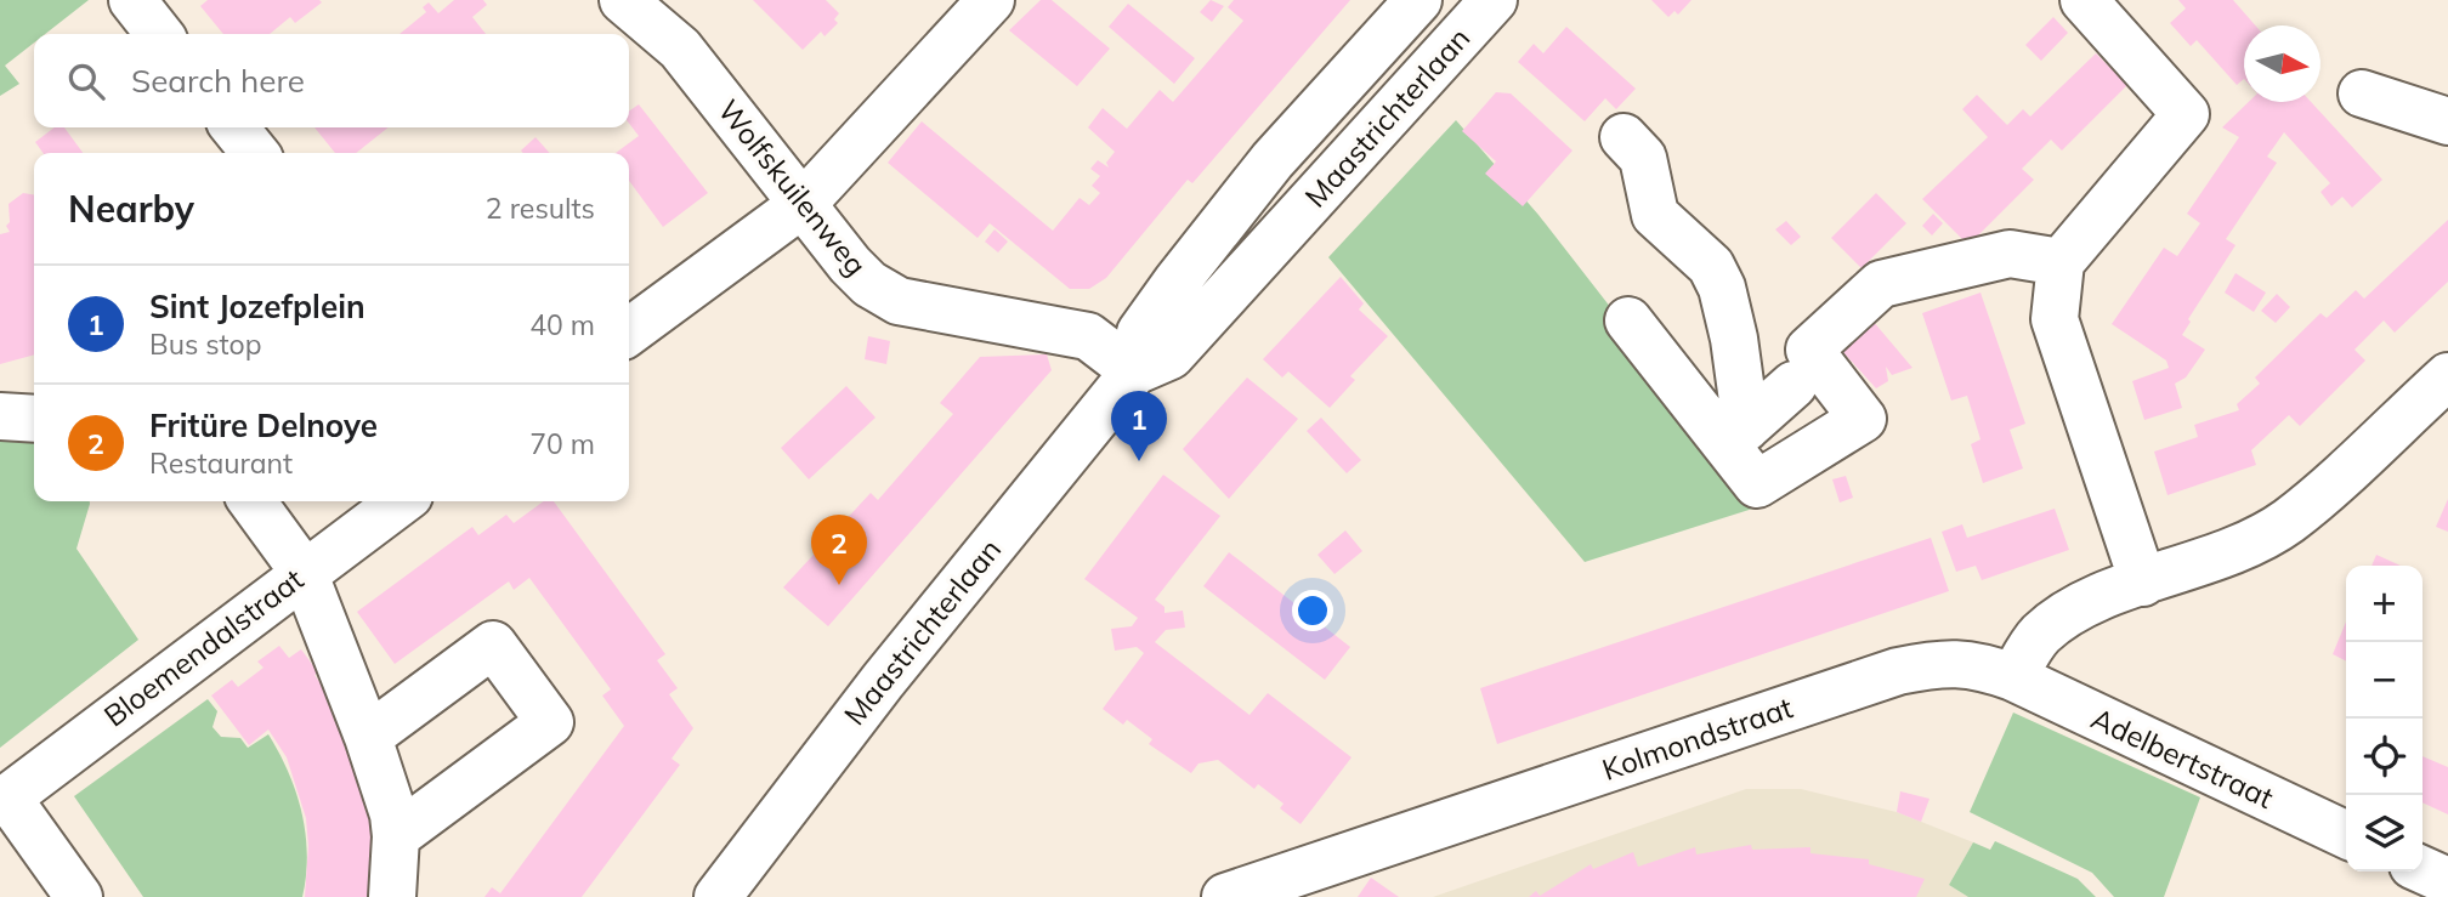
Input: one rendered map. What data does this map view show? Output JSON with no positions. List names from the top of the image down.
{
  "streets": {
    "street": [
      "Maastrichterlaan",
      "Wolfskuilenweg",
      "Bloemendalstraat",
      "Kolmondstraat",
      "Adelbertstraat"
    ]
  },
  "crossings": [
    ["Maastrichterlaan", "Wolfskuilenweg"],
    ["Kolmondstraat", "Adelbertstraat"]
  ],
  "north": "right",
  "page": {
    "search": "Search here",
    "heading": ["Nearby", "2 results"],
    "list": [
      {
        "mark": "1",
        "name": "Sint Jozefplein",
        "note": "Bus stop",
        "value": "40 m"
      },
      {
        "mark": "2",
        "name": "Fritüre Delnoye",
        "note": "Restaurant",
        "value": "70 m"
      }
    ],
    "pins": ["1", "2"],
    "map_buttons": ["+", "−"]
  }
}
